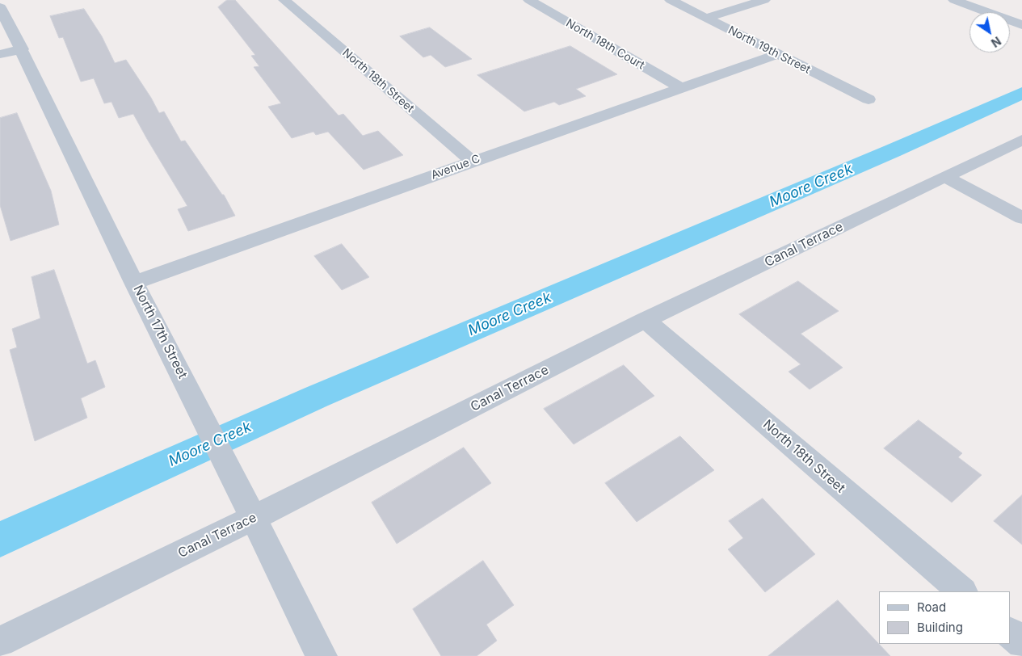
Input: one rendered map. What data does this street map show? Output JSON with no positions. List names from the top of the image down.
{
  "streets": {
    "street": [
      "North 18th Court",
      "North 19th Street",
      "North 18th Street",
      "Avenue C",
      "Canal Terrace",
      "North 17th Street"
    ]
  },
  "crossings": [
    ["North 18th Court", "Avenue C"],
    ["North 19th Street", "Avenue C"],
    ["North 18th Street", "Avenue C"],
    ["North 18th Street", "Canal Terrace"],
    ["Avenue C", "North 17th Street"],
    ["Canal Terrace", "North 17th Street"]
  ],
  "water": ["Moore Creek"],
  "legend": ["Road", "Building"],
  "north": "bottom right"
}
